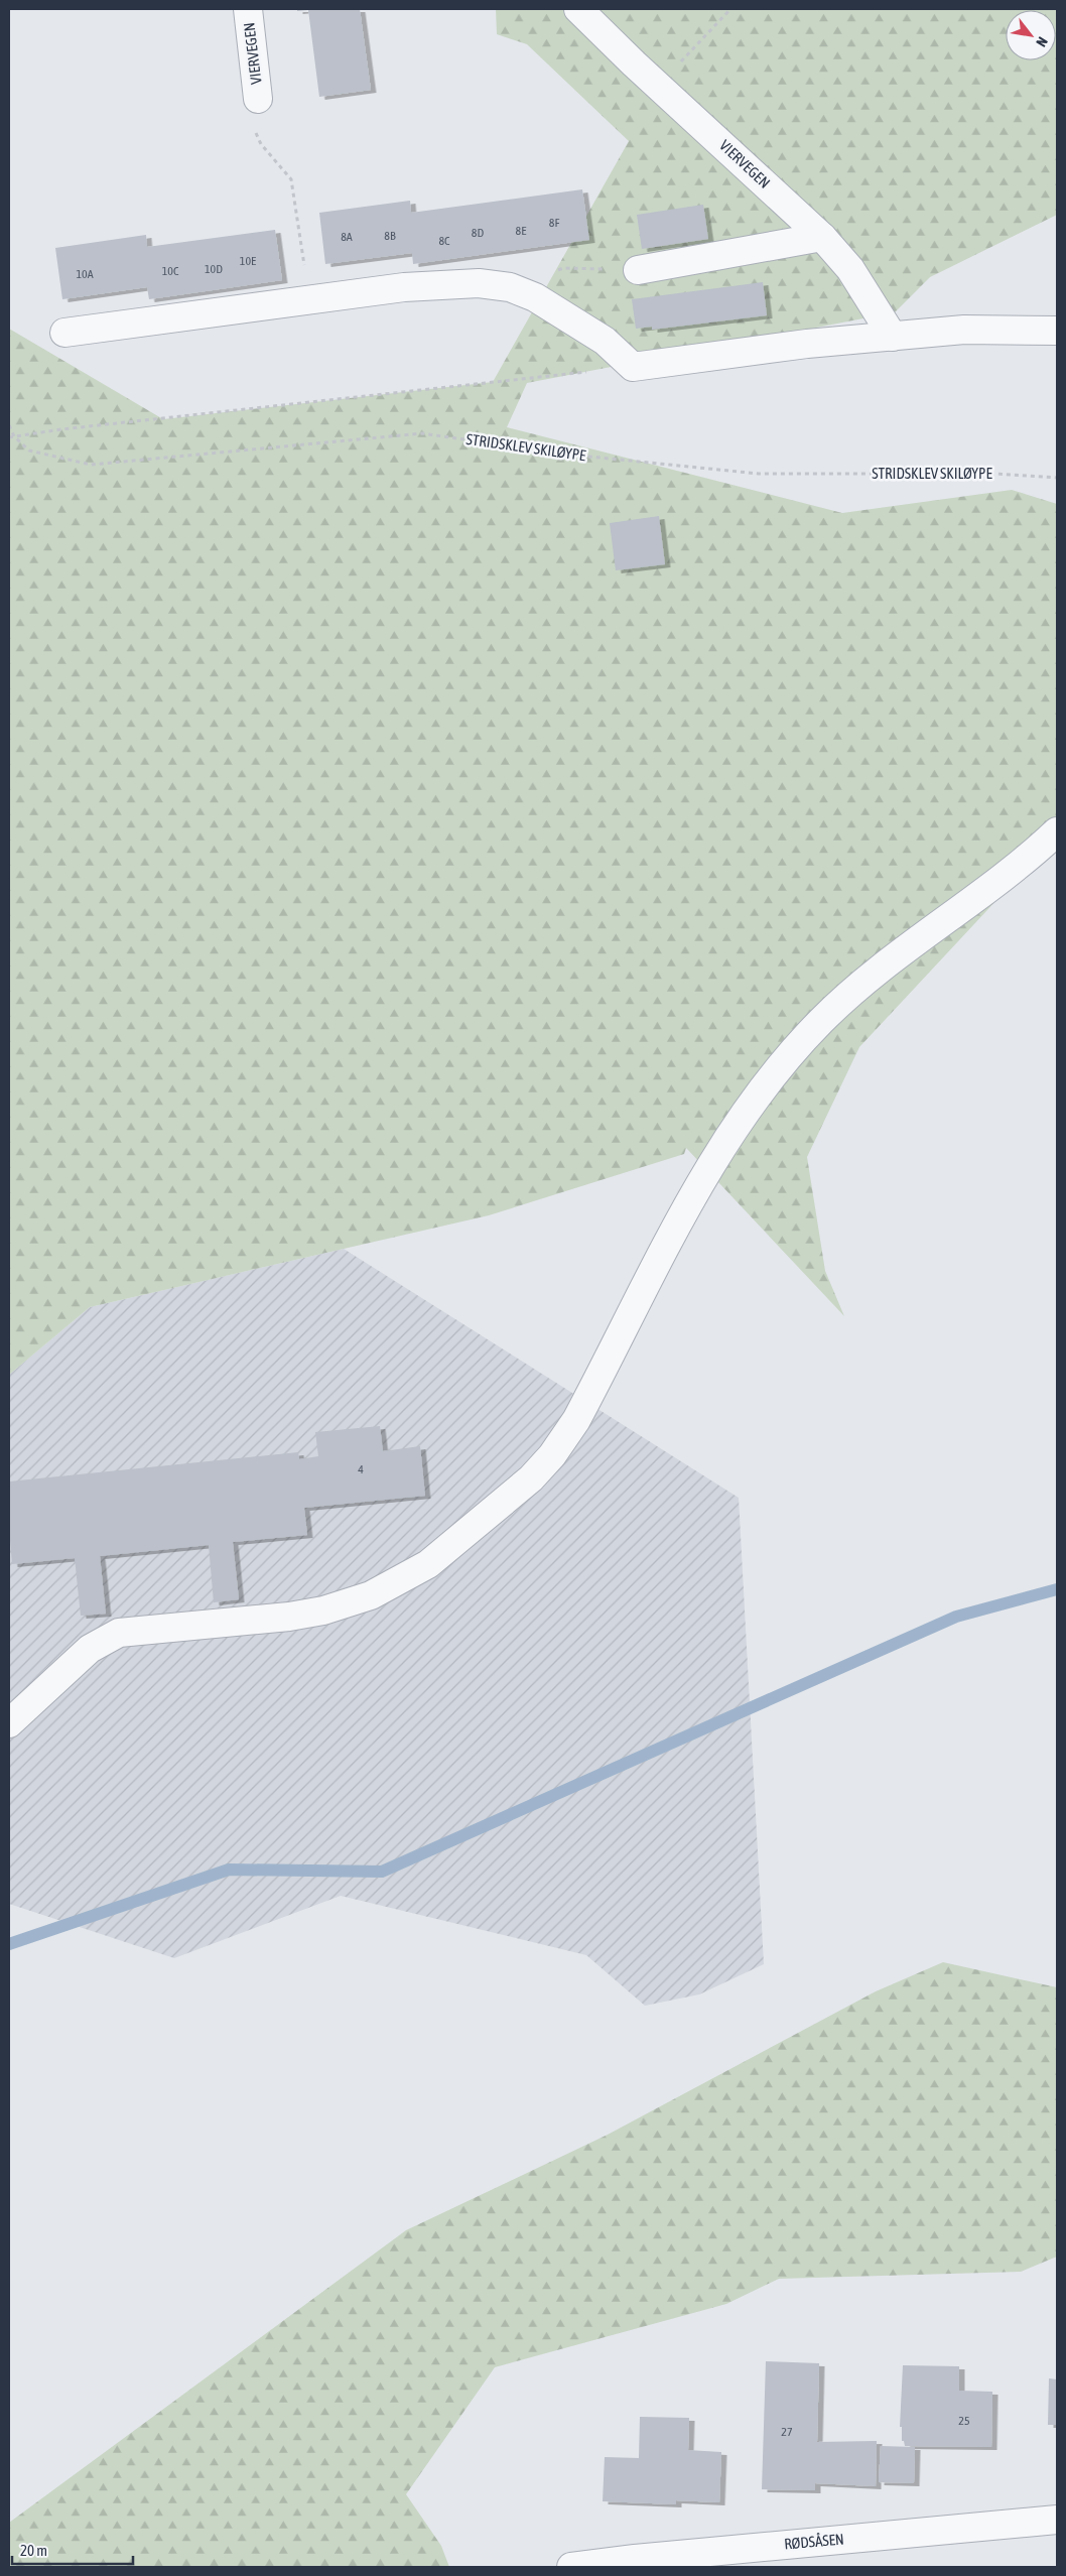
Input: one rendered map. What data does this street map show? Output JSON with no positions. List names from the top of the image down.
{
  "streets": {
    "street": ["VIERVEGEN", "RØDSÅSEN"],
    "path": ["STRIDSKLEV SKILØYPE"]
  },
  "house_numbers": [
    "8F",
    "8E",
    "8D",
    "8B",
    "8A",
    "8C",
    "10E",
    "10D",
    "10C",
    "10A",
    "4",
    "25",
    "27"
  ],
  "scale_bar": "20 m",
  "north": "bottom right"
}
